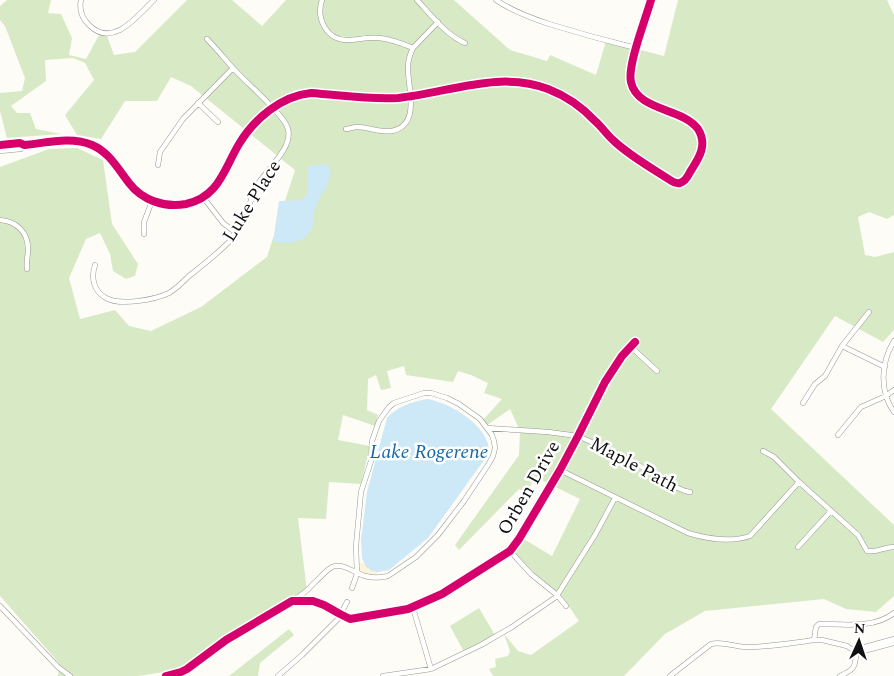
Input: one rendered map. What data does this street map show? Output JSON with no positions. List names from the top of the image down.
{
  "streets": {
    "street": ["Luke Place", "Maple Path", "Orben Drive"]
  },
  "crossings": [
    ["Maple Path", "Orben Drive"]
  ],
  "water": ["Lake Rogerene"],
  "north": "top"
}
